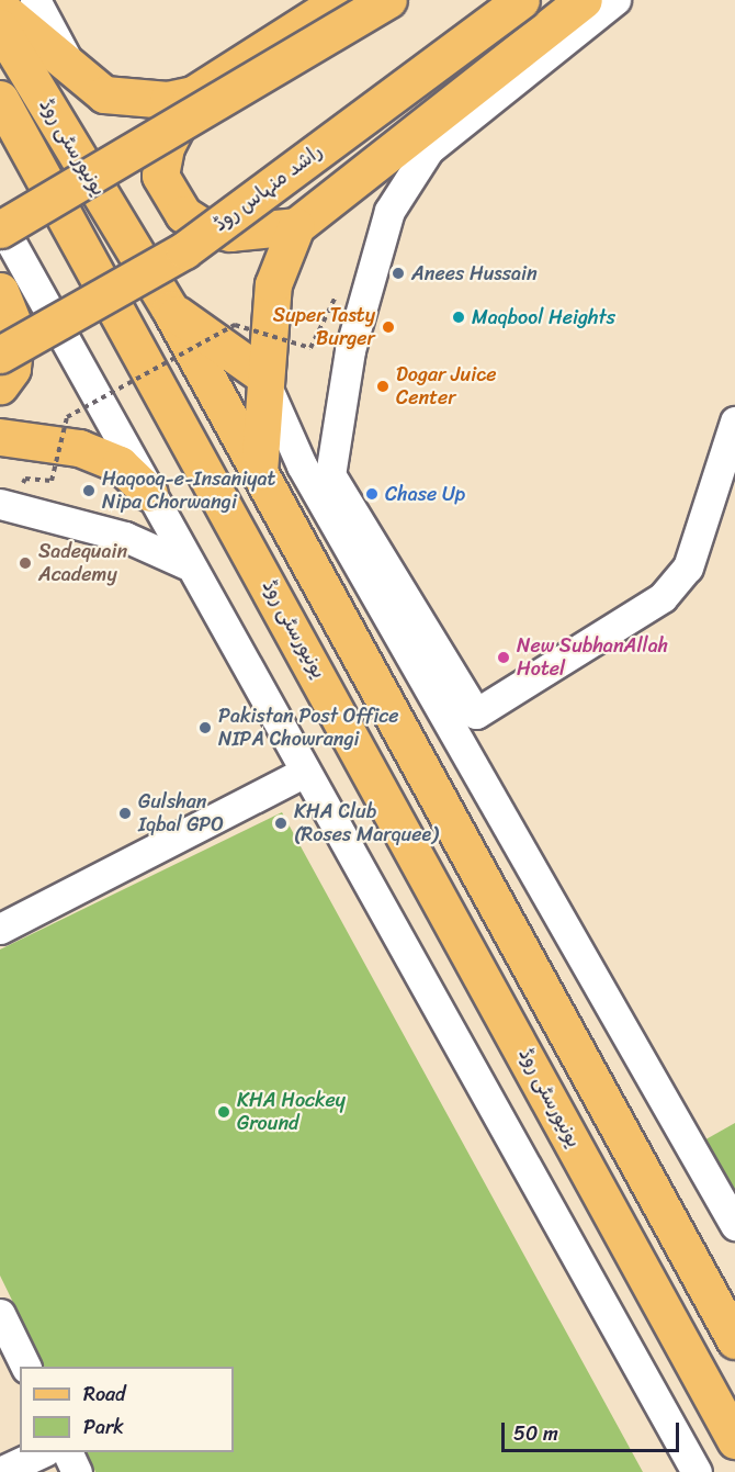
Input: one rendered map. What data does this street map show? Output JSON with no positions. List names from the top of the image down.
{
  "streets": {
    "main road": ["یونیورسٹی روڈ", "راشد منہاس روڈ"]
  },
  "places": [
    "Anees Hussain",
    "Maqbool Heights",
    "Super Tasty Burger",
    "Dogar Juice Center",
    "Haqooq-e-Insaniyat Nipa Chorwangi",
    "Chase Up",
    "Sadequain Academy",
    "New SubhanAllah Hotel",
    "Pakistan Post Office NIPA Chowrangi",
    "Gulshan Iqbal GPO",
    "KHA Club (Roses Marquee)",
    "KHA Hockey Ground"
  ],
  "legend": ["Road", "Park"],
  "scale_bar": "50 m"
}
